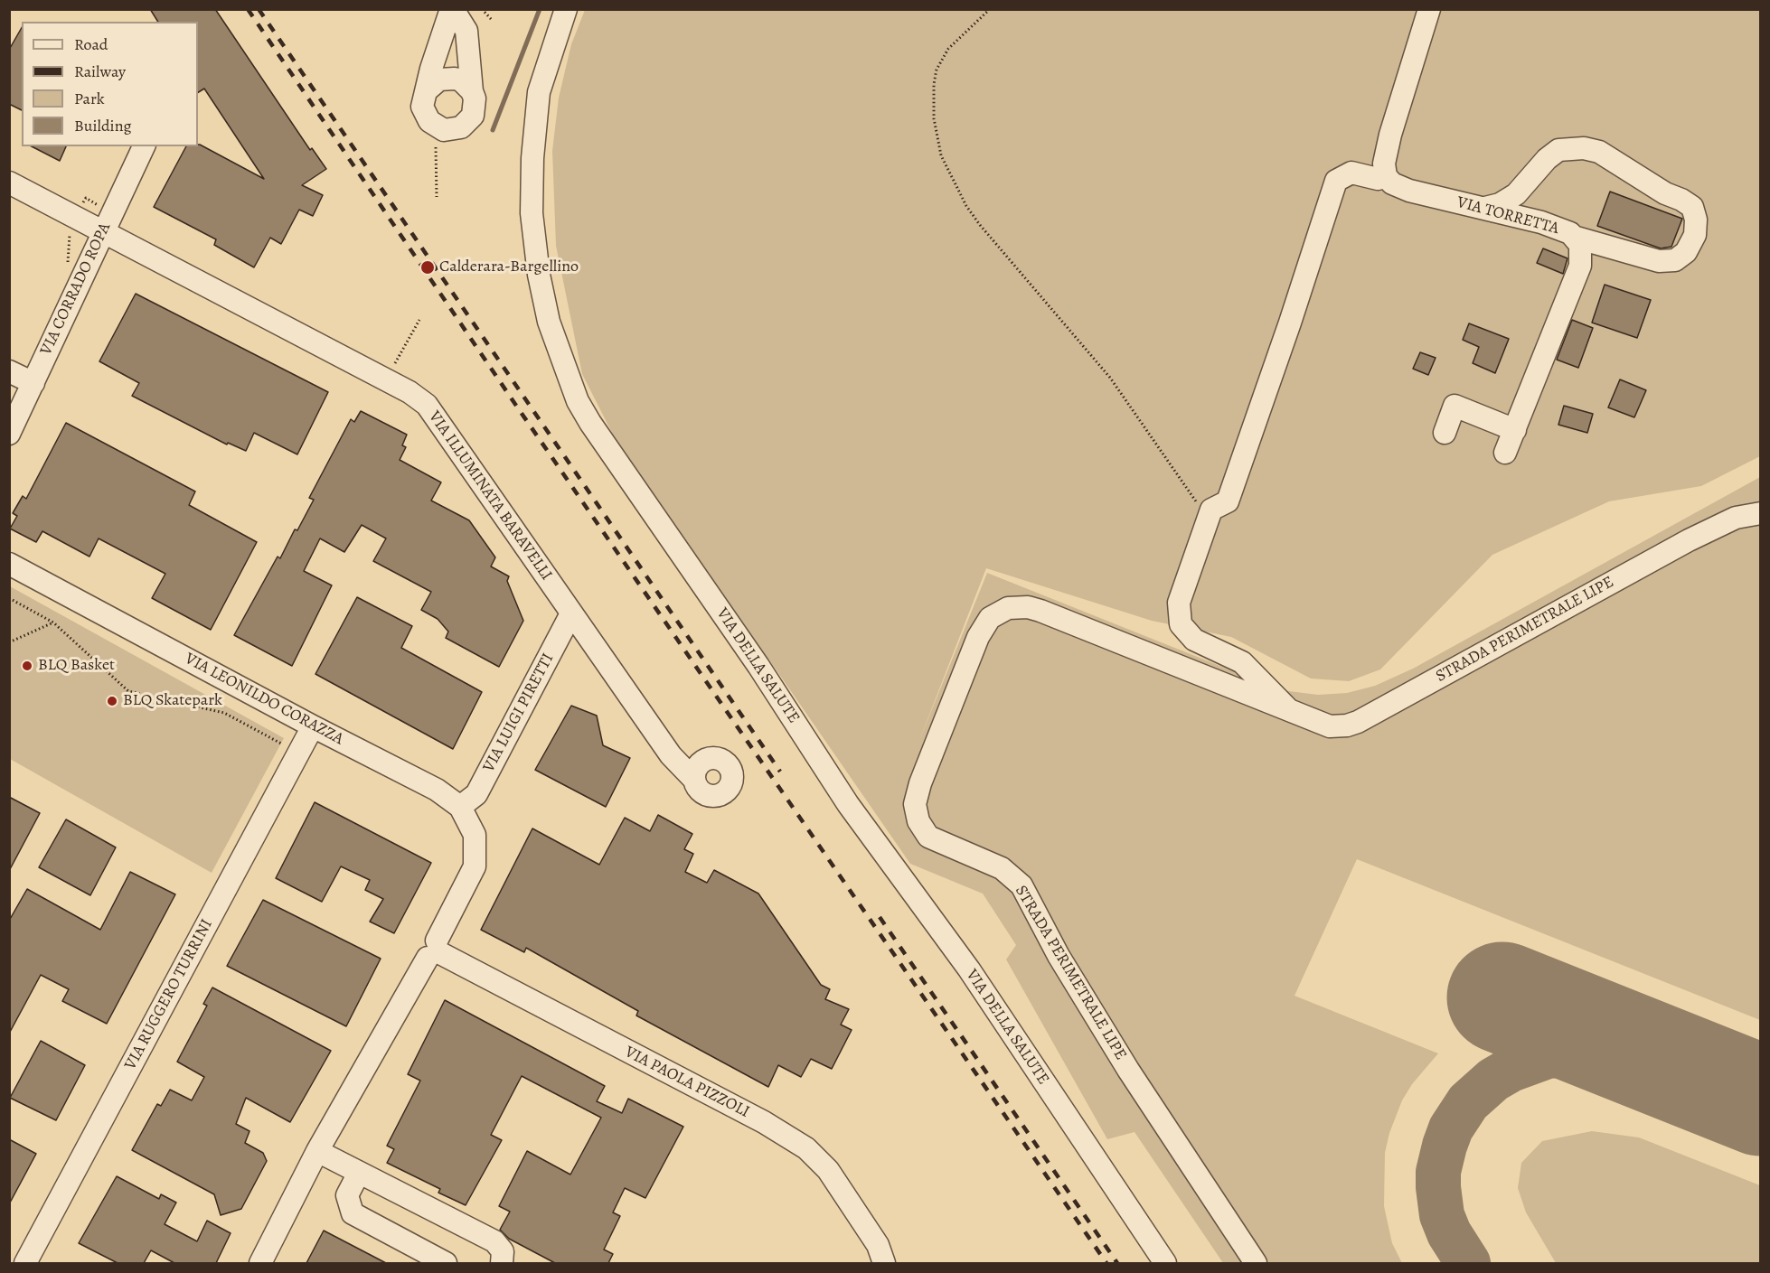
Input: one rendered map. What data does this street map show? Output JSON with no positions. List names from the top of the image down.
{
  "streets": {
    "street": [
      "VIA TORRETTA",
      "VIA CORRADO ROPA",
      "VIA ILLUMINATA BARAVELLI",
      "STRADA PERIMETRALE LIPE",
      "VIA DELLA SALUTE",
      "VIA LEONILDO CORAZZA",
      "VIA LUIGI PIRETTI",
      "VIA RUGGERO TURRINI",
      "VIA PAOLA PIZZOLI"
    ]
  },
  "crossings": [
    ["VIA CORRADO ROPA", "VIA ILLUMINATA BARAVELLI"],
    ["VIA ILLUMINATA BARAVELLI", "VIA LUIGI PIRETTI"],
    ["VIA LEONILDO CORAZZA", "VIA LUIGI PIRETTI"],
    ["VIA LEONILDO CORAZZA", "VIA RUGGERO TURRINI"]
  ],
  "places": ["Calderara-Bargellino", "BLQ Basket", "BLQ Skatepark"],
  "legend": [
    "Road",
    "Railway",
    "Park",
    "Building"
  ]
}
